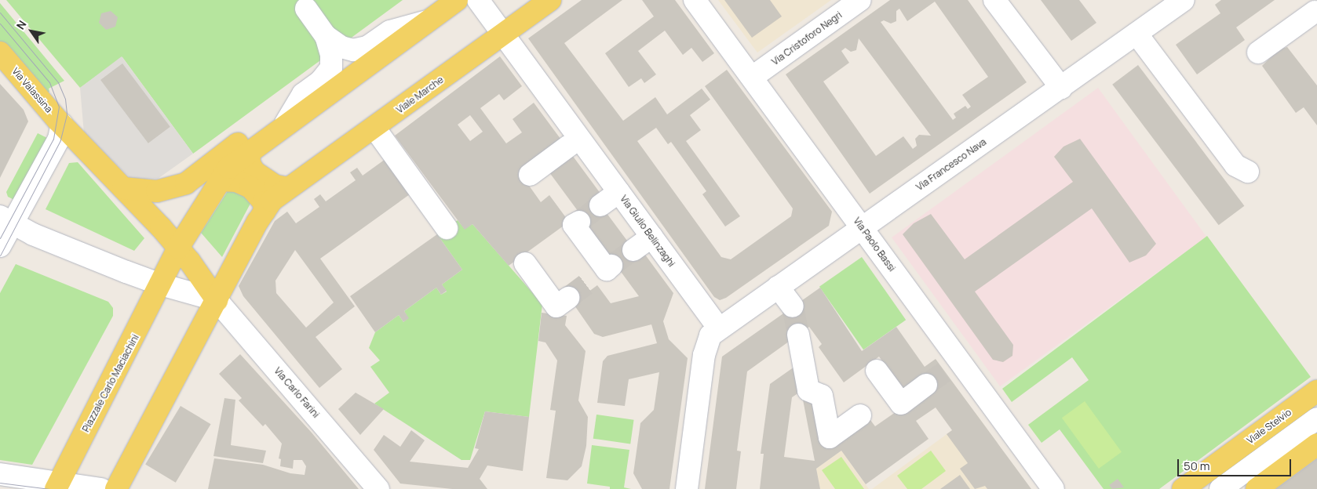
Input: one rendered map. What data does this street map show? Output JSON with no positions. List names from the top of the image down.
{
  "streets": {
    "main road": [
      "Via Valassina",
      "Viale Marche",
      "Piazzale Carlo Maciachini",
      "Viale Stelvio"
    ],
    "street": [
      "Via Cristoforo Negri",
      "Via Francesco Nava",
      "Via Giulio Belinzaghi",
      "Via Paolo Bassi",
      "Via Carlo Farini"
    ]
  },
  "crossings": [
    ["Via Cristoforo Negri", "Via Paolo Bassi"],
    ["Viale Marche", "Via Giulio Belinzaghi"],
    ["Via Francesco Nava", "Via Giulio Belinzaghi"],
    ["Via Francesco Nava", "Via Paolo Bassi"]
  ],
  "scale_bar": "50 m",
  "north": "top left"
}
